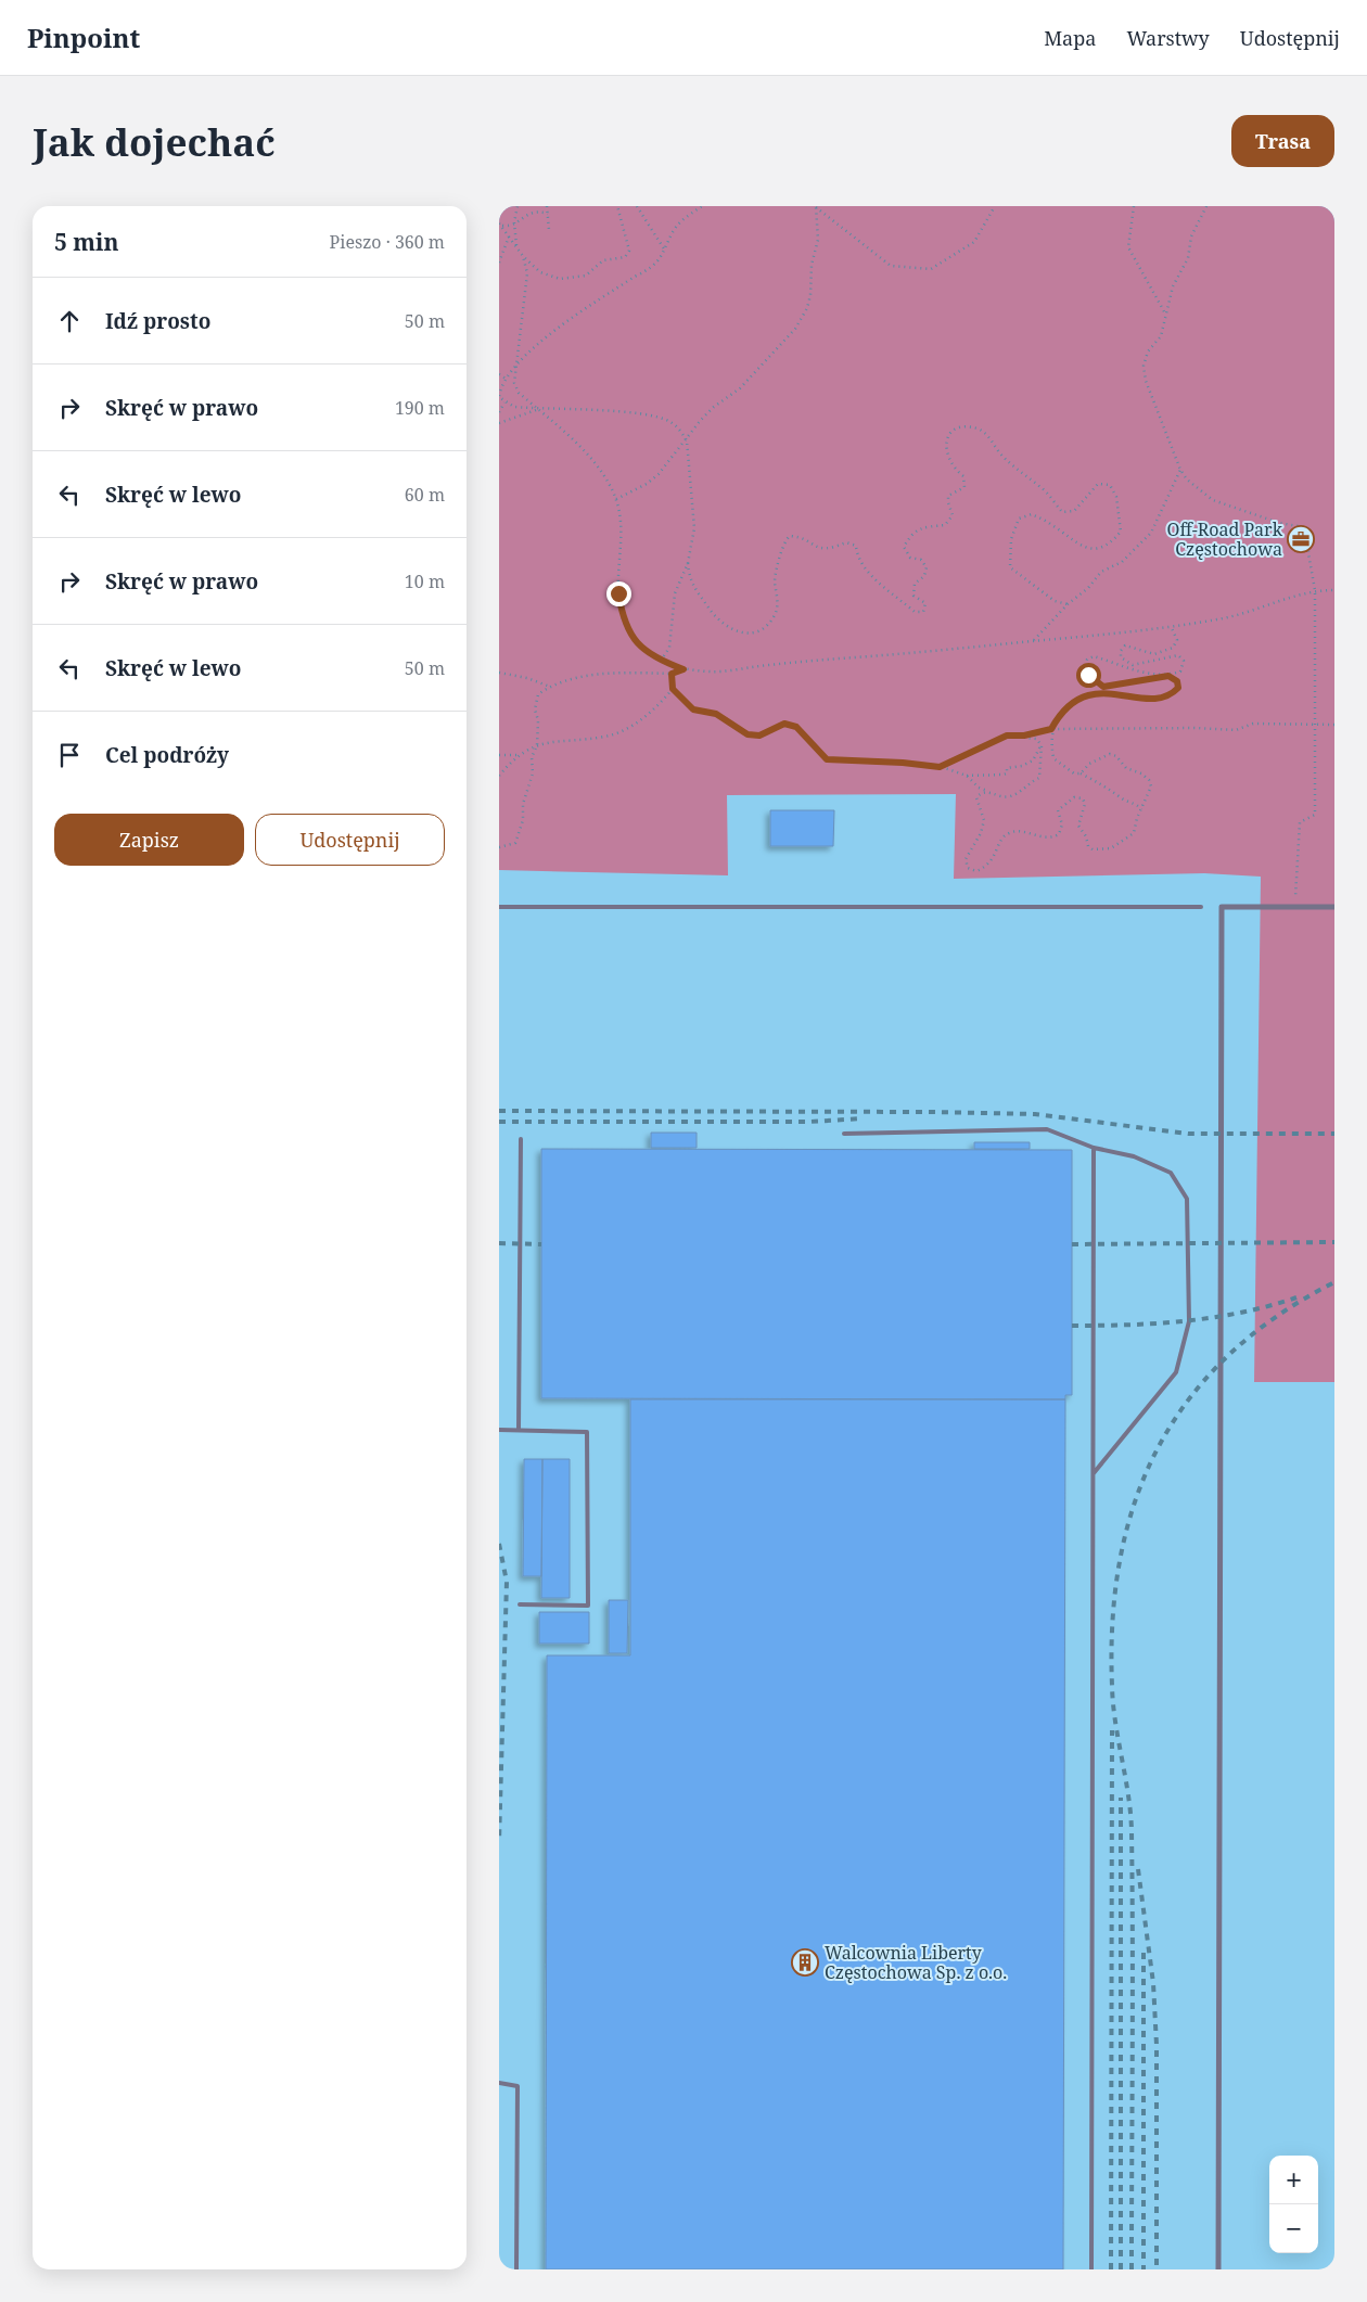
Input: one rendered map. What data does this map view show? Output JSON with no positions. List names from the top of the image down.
{
  "places": {
    "office": ["Off-Road Park Częstochowa"],
    "building": ["Walcownia Liberty Częstochowa Sp. z o.o."]
  },
  "page": {
    "header": "Pinpoint",
    "nav": ["Mapa", "Warstwy", "Udostępnij"],
    "buttons": [
      "Trasa",
      ["Zapisz", "Udostępnij"]
    ],
    "title": "Jak dojechać",
    "heading": ["5 min", "Pieszo · 360 m"],
    "list": [
      ["Idź prosto", "50 m"],
      ["Skręć w prawo", "190 m"],
      ["Skręć w lewo", "60 m"],
      ["Skręć w prawo", "10 m"],
      ["Skręć w lewo", "50 m"],
      "Cel podróży"
    ],
    "map_buttons": ["+", "−"]
  }
}
